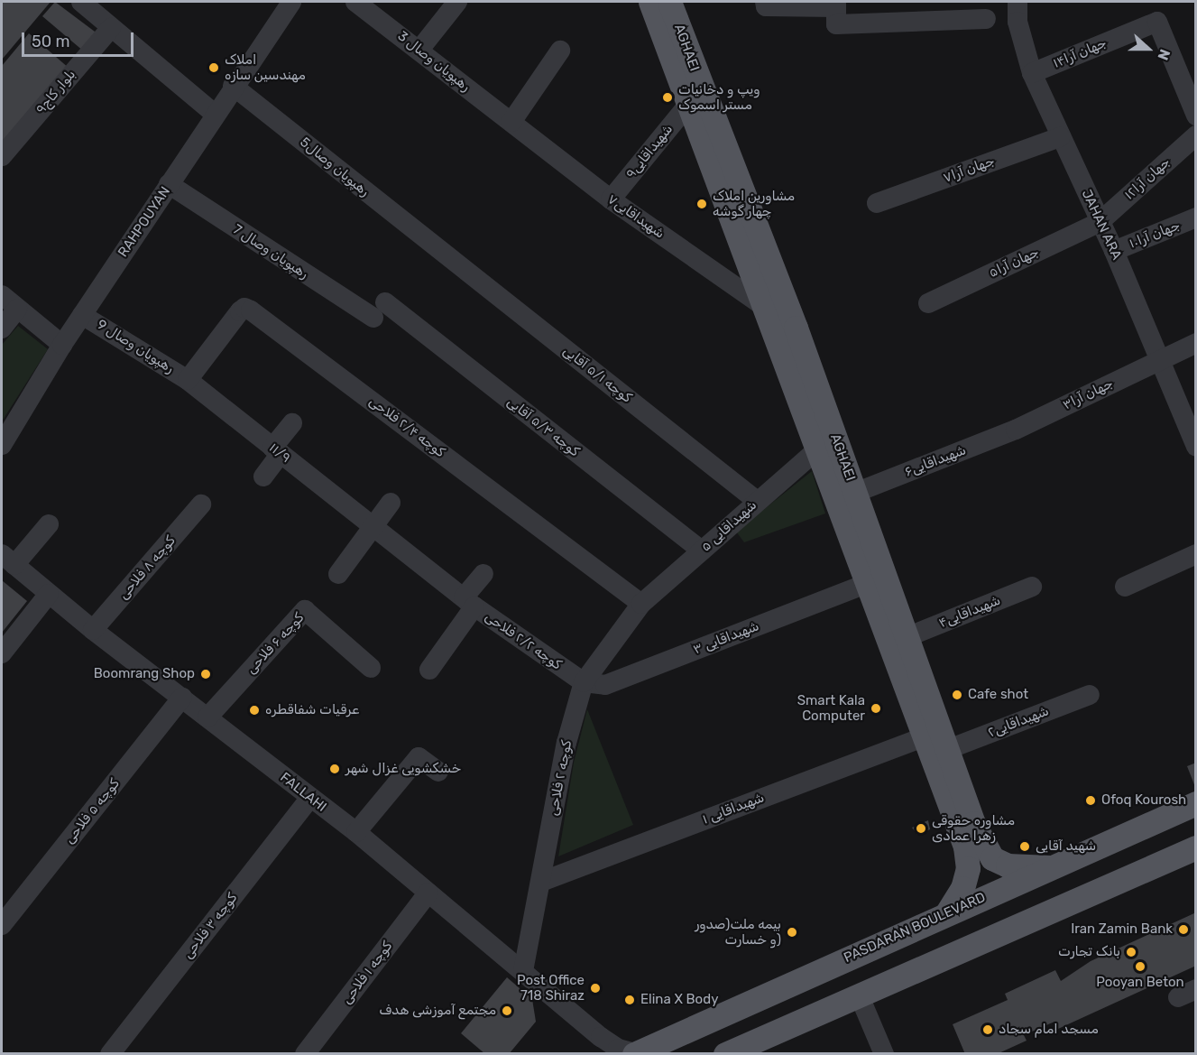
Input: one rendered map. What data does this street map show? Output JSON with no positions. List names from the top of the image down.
{
  "streets": {
    "main road": ["AGHAEI", "PASDARAN BOULEVARD"],
    "street": [
      "جهان آرا۱۴",
      "3 رهپویان وصال",
      "بلوار کاج۹",
      "شهیداقایی۹",
      "رهپویان وصال5",
      "جهان آرا۷",
      "جهان آرا۱۲",
      "شهیداقایی۷",
      "RAHPOUYAN",
      "JAHAN ARA",
      "جهان آرا۱۰",
      "7 رهپویان وصال",
      "جهان آرا۵",
      "9 رهپویان وصال",
      "کوچه ۵/۱ آقایی",
      "جهان آرا۳",
      "کوچه ۲/۴ فلاحی",
      "کوچه ۵/۳ آقایی",
      "۱۱/۹",
      "شهیداقایی۶",
      "۵ شهیداقایی",
      "کوچه ۸ فلاحی",
      "شهیداقایی۴",
      "۳ شهیداقایی",
      "کوچه ۲/۲ فلاحی",
      "کوچه ۶ فلاحی",
      "شهیداقایی۲",
      "کوچه ۲ فلاحی",
      "FALLAHI",
      "۱ شهیداقایی",
      "کوچه ۵ فلاحی",
      "کوچه ۳ فلاحی",
      "کوچه ۱ فلاحی"
    ]
  },
  "crossings": [
    ["AGHAEI", "شهیداقایی۹"],
    ["AGHAEI", "شهیداقایی۷"],
    ["AGHAEI", "شهیداقایی۶"],
    ["AGHAEI", "۵ شهیداقایی"],
    ["AGHAEI", "شهیداقایی۴"],
    ["AGHAEI", "۳ شهیداقایی"],
    ["AGHAEI", "شهیداقایی۲"],
    ["AGHAEI", "۱ شهیداقایی"],
    ["AGHAEI", "PASDARAN BOULEVARD"],
    ["جهان آرا۱۴", "JAHAN ARA"],
    ["3 رهپویان وصال", "شهیداقایی۷"],
    ["شهیداقایی۹", "شهیداقایی۷"],
    ["رهپویان وصال5", "RAHPOUYAN"],
    ["رهپویان وصال5", "کوچه ۵/۱ آقایی"],
    ["جهان آرا۷", "JAHAN ARA"],
    ["جهان آرا۱۲", "JAHAN ARA"],
    ["جهان آرا۱۲", "جهان آرا۵"],
    ["RAHPOUYAN", "7 رهپویان وصال"],
    ["RAHPOUYAN", "9 رهپویان وصال"],
    ["JAHAN ARA", "جهان آرا۱۰"],
    ["JAHAN ARA", "جهان آرا۵"],
    ["JAHAN ARA", "جهان آرا۳"],
    ["7 رهپویان وصال", "کوچه ۵/۳ آقایی"],
    ["9 رهپویان وصال", "کوچه ۲/۴ فلاحی"],
    ["9 رهپویان وصال", "۱۱/۹"],
    ["کوچه ۵/۱ آقایی", "۵ شهیداقایی"],
    ["جهان آرا۳", "شهیداقایی۶"],
    ["کوچه ۲/۴ فلاحی", "۱۱/۹"],
    ["کوچه ۲/۴ فلاحی", "۵ شهیداقایی"],
    ["کوچه ۲/۴ فلاحی", "کوچه ۲ فلاحی"],
    ["کوچه ۵/۳ آقایی", "۵ شهیداقایی"],
    ["۱۱/۹", "کوچه ۲/۲ فلاحی"],
    ["۵ شهیداقایی", "کوچه ۲ فلاحی"],
    ["کوچه ۸ فلاحی", "FALLAHI"],
    ["۳ شهیداقایی", "کوچه ۲/۲ فلاحی"],
    ["۳ شهیداقایی", "کوچه ۲ فلاحی"],
    ["کوچه ۲/۲ فلاحی", "کوچه ۲ فلاحی"],
    ["کوچه ۶ فلاحی", "FALLAHI"],
    ["شهیداقایی۲", "۱ شهیداقایی"],
    ["کوچه ۲ فلاحی", "FALLAHI"],
    ["کوچه ۲ فلاحی", "۱ شهیداقایی"],
    ["FALLAHI", "کوچه ۵ فلاحی"],
    ["FALLAHI", "کوچه ۳ فلاحی"],
    ["FALLAHI", "PASDARAN BOULEVARD"],
    ["FALLAHI", "کوچه ۱ فلاحی"]
  ],
  "places": [
    "املاک مهندسین سازه",
    "ویپ و دخانیات مستر اسموک",
    "مشاورین املاک چهار گوشه",
    "Boomrang Shop",
    "Cafe shot",
    "Smart Kala Computer",
    "عرقیات شفاقطره",
    "خشکشویی غزال شهر",
    "Ofoq Kourosh",
    "مشاوره حقوقی زهرا عمادی",
    "شهید آقایی",
    "Iran Zamin Bank",
    "بیمه ملت(صدور و خسارت)",
    "بانک تجارت",
    "Pooyan Beton",
    "Post Office 718 Shiraz",
    "Elina X Body",
    "مجتمع آموزشی هدف",
    "مسجد امام سجاد"
  ],
  "scale_bar": "50 m",
  "north": "right"
}
